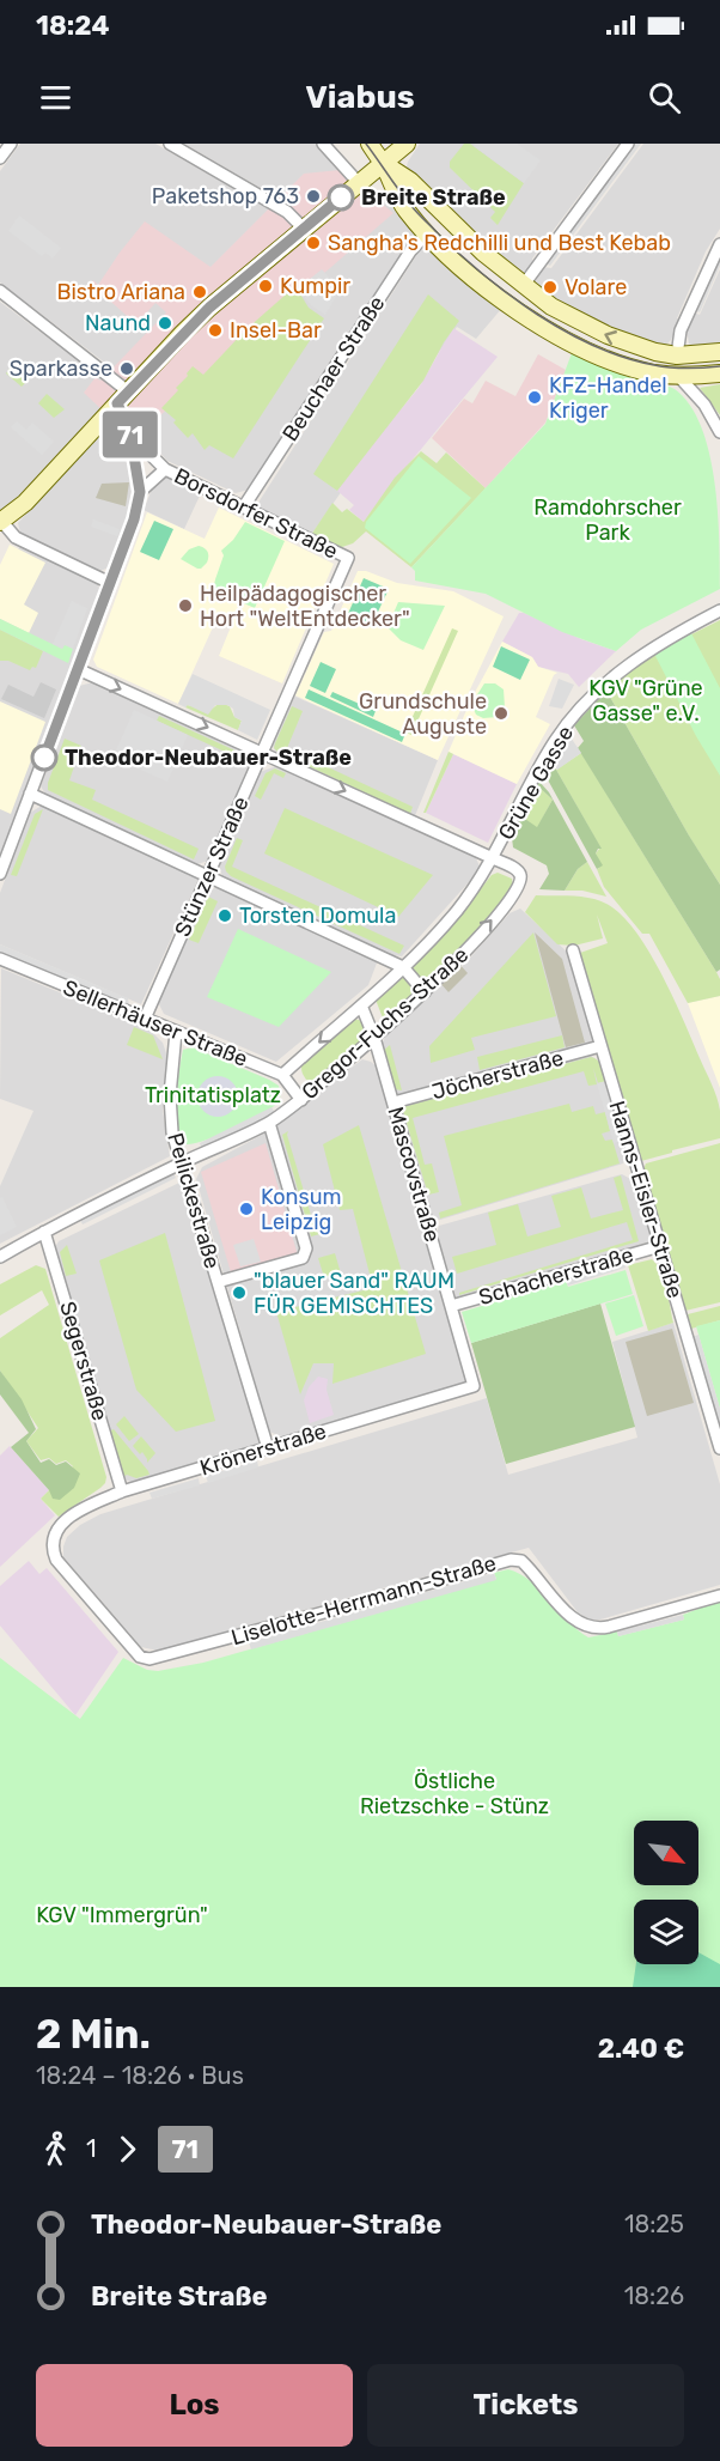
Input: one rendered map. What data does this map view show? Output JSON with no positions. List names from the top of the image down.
{
  "streets": {
    "street": [
      "Beuchaer Straße",
      "Borsdorfer Straße",
      "Grüne Gasse",
      "Stünzer Straße",
      "Sellerhäuser Straße",
      "Gregor-Fuchs-Straße",
      "Jöcherstraße",
      "Mascovstraße",
      "Hanns-Eisler-Straße",
      "Peilickestraße",
      "Schacherstraße",
      "Segerstraße",
      "Krönerstraße",
      "Liselotte-Herrmann-Straße"
    ]
  },
  "crossings": [
    ["Beuchaer Straße", "Borsdorfer Straße"],
    ["Borsdorfer Straße", "Stünzer Straße"],
    ["Grüne Gasse", "Gregor-Fuchs-Straße"],
    ["Stünzer Straße", "Sellerhäuser Straße"],
    ["Sellerhäuser Straße", "Gregor-Fuchs-Straße"],
    ["Sellerhäuser Straße", "Peilickestraße"],
    ["Gregor-Fuchs-Straße", "Mascovstraße"],
    ["Gregor-Fuchs-Straße", "Peilickestraße"],
    ["Gregor-Fuchs-Straße", "Segerstraße"],
    ["Jöcherstraße", "Mascovstraße"],
    ["Jöcherstraße", "Hanns-Eisler-Straße"],
    ["Mascovstraße", "Schacherstraße"],
    ["Mascovstraße", "Krönerstraße"],
    ["Hanns-Eisler-Straße", "Schacherstraße"],
    ["Peilickestraße", "Krönerstraße"],
    ["Segerstraße", "Krönerstraße"],
    ["Krönerstraße", "Liselotte-Herrmann-Straße"]
  ],
  "parks": [
    "Ramdohrscher Park",
    "KGV \"Grüne Gasse\" e.V.",
    "Trinitatisplatz",
    "Östliche Rietzschke - Stünz",
    "KGV \"Immergrün\""
  ],
  "places": [
    "Paketshop 763",
    "Breite Straße",
    "Sangha's Redchilli und Best Kebab",
    "Kumpir",
    "Volare",
    "Bistro Ariana",
    "Naund",
    "Insel-Bar",
    "Sparkasse",
    "KFZ-Handel Kriger",
    "Heilpädagogischer Hort \"WeltEntdecker\"",
    "Grundschule Auguste",
    "Theodor-Neubauer-Straße",
    "Torsten Domula",
    "Konsum Leipzig",
    "\"blauer Sand\" RAUM FÜR GEMISCHTES"
  ],
  "lines": ["bus line 71"],
  "north": "bottom right",
  "page": {
    "status": "18:24",
    "header": "Viabus",
    "on_map": "71",
    "heading": ["2 Min.", "18:24 – 18:26 · Bus", "2.40 €"],
    "legs": ["1", "71"],
    "list": [
      {
        "name": "Theodor-Neubauer-Straße",
        "value": "18:25"
      },
      {
        "name": "Breite Straße",
        "value": "18:26"
      }
    ],
    "buttons": ["Los", "Tickets"]
  }
}
